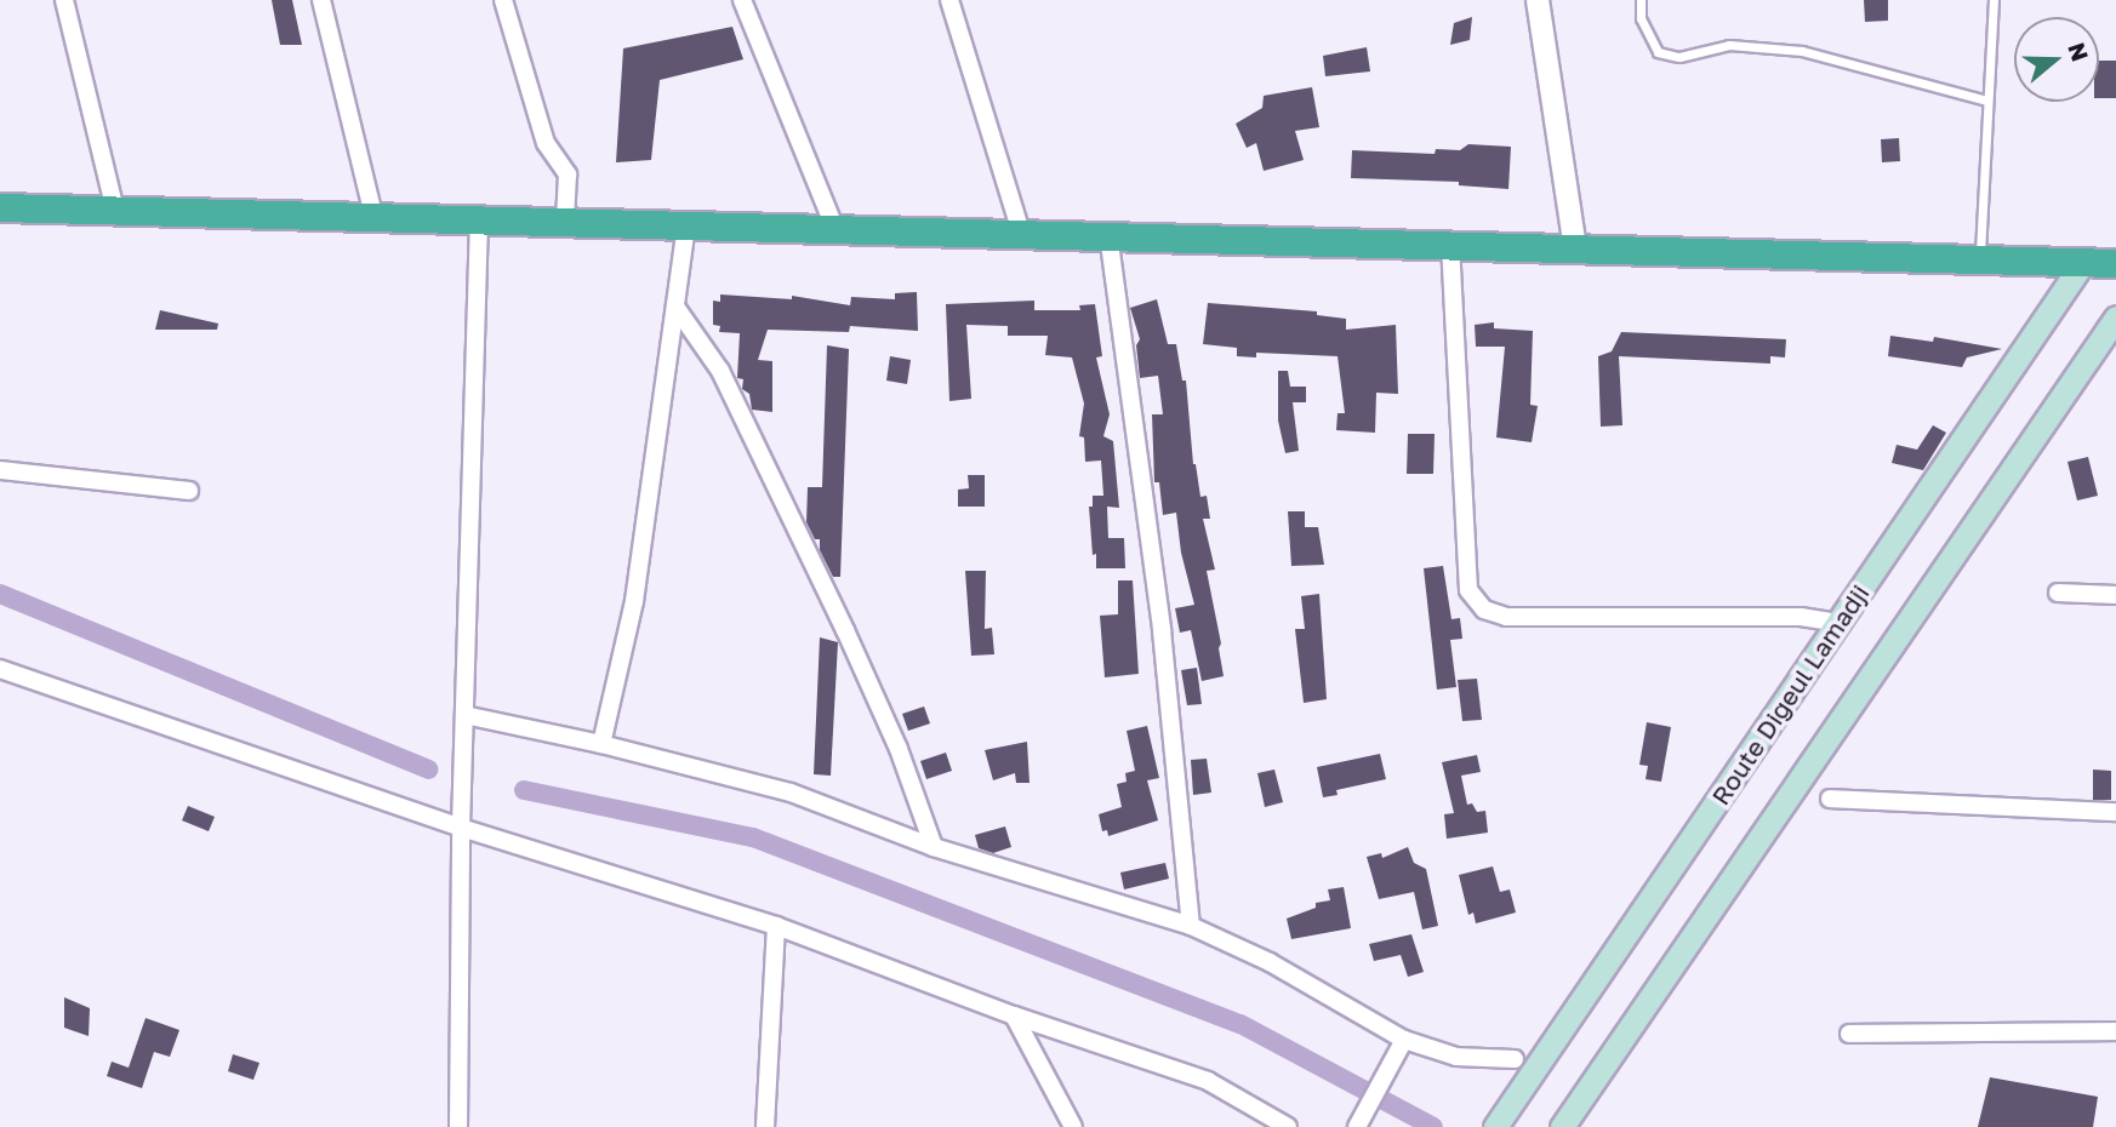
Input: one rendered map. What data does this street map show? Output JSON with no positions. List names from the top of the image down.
{
  "streets": {
    "main road": ["Route Digeul Lamadji"]
  },
  "north": "right"
}
